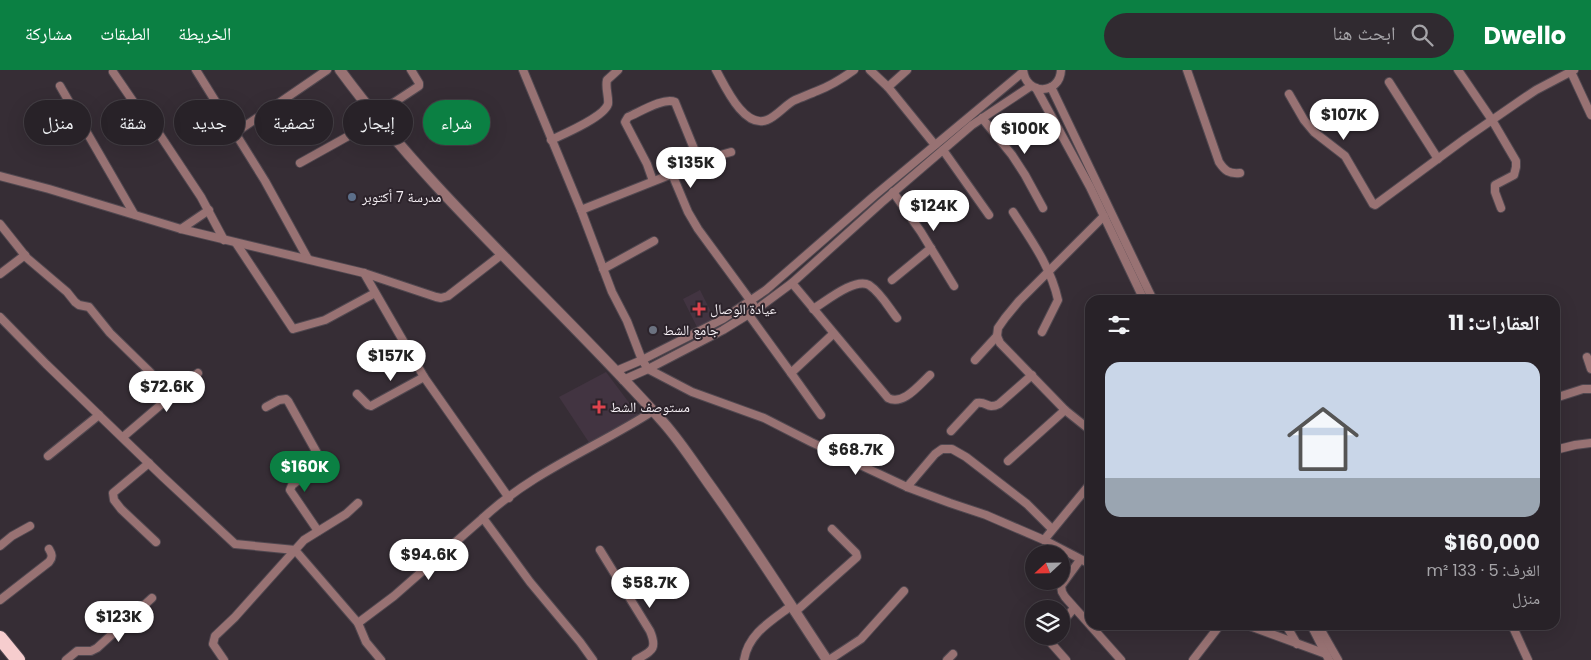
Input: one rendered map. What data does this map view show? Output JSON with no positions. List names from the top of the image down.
{
  "places": {
    "other": ["مدرسة 7 أكتوبر", "جامع الشط"],
    "health": ["عيادة الوصال", "مستوصف الشط"]
  },
  "north": "left",
  "page": {
    "header": "Dwello",
    "search": "ابحث هنا",
    "nav": ["الخريطة", "الطبقات", "مشاركة"],
    "price": [
      "$107K",
      "$100K",
      "$135K",
      "$124K",
      "$157K",
      "$72.6K",
      "$68.7K",
      "$160K",
      "$94.6K",
      "$58.7K",
      "$123K"
    ],
    "chip": [
      "شراء",
      "إيجار",
      "تصفية",
      "جديد",
      "شقة",
      "منزل"
    ],
    "heading": "العقارات: 11",
    "list": [
      {
        "name": "$160,000",
        "note": "الغرف: 5 · 133 m² · منزل"
      }
    ]
  }
}
